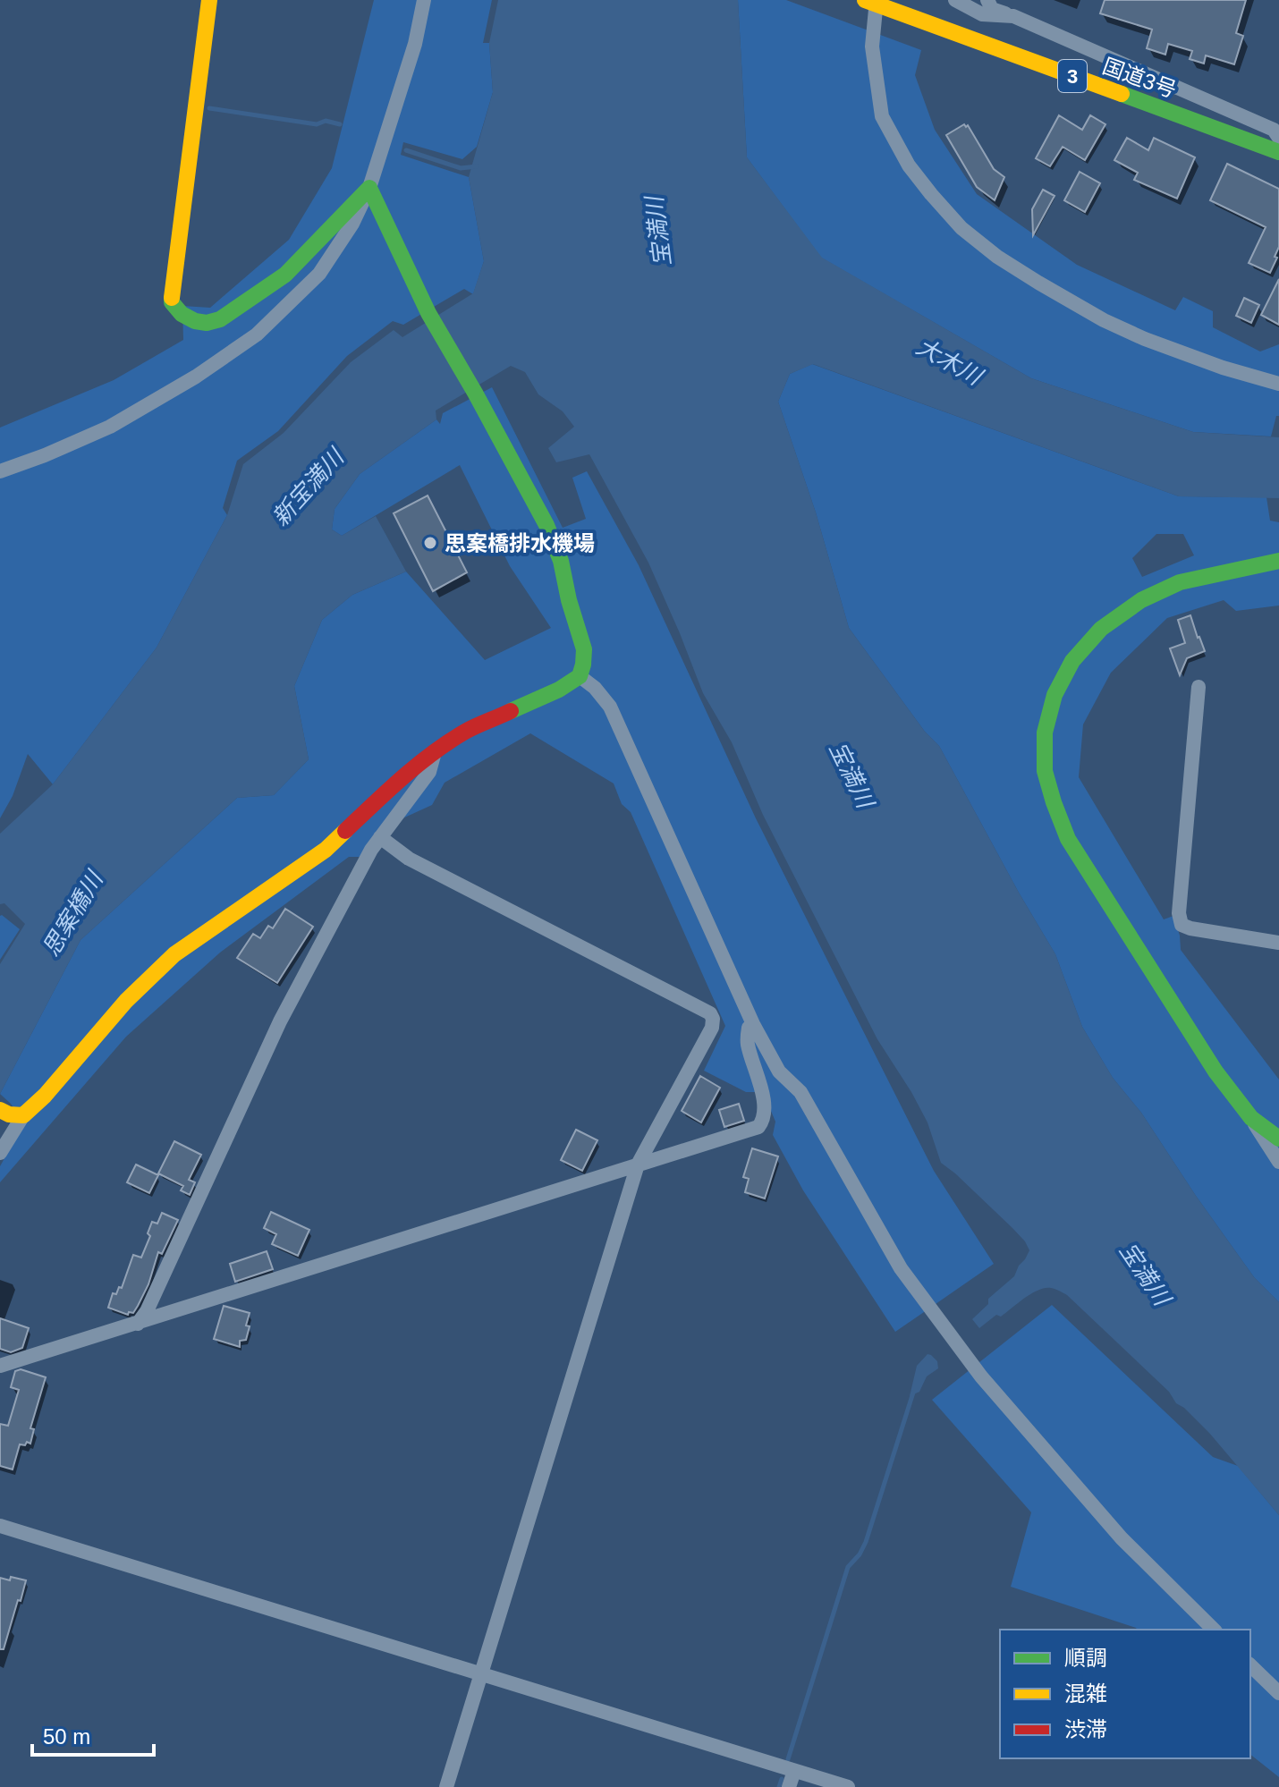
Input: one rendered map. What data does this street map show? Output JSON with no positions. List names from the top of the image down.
{
  "streets": {
    "main road": ["3", "国道3号"]
  },
  "water": [
    "宝満川",
    "大木川",
    "新宝満川",
    "思案橋川"
  ],
  "places": ["思案橋排水機場"],
  "legend": ["順調", "混雑", "渋滞"],
  "scale_bar": "50 m"
}
